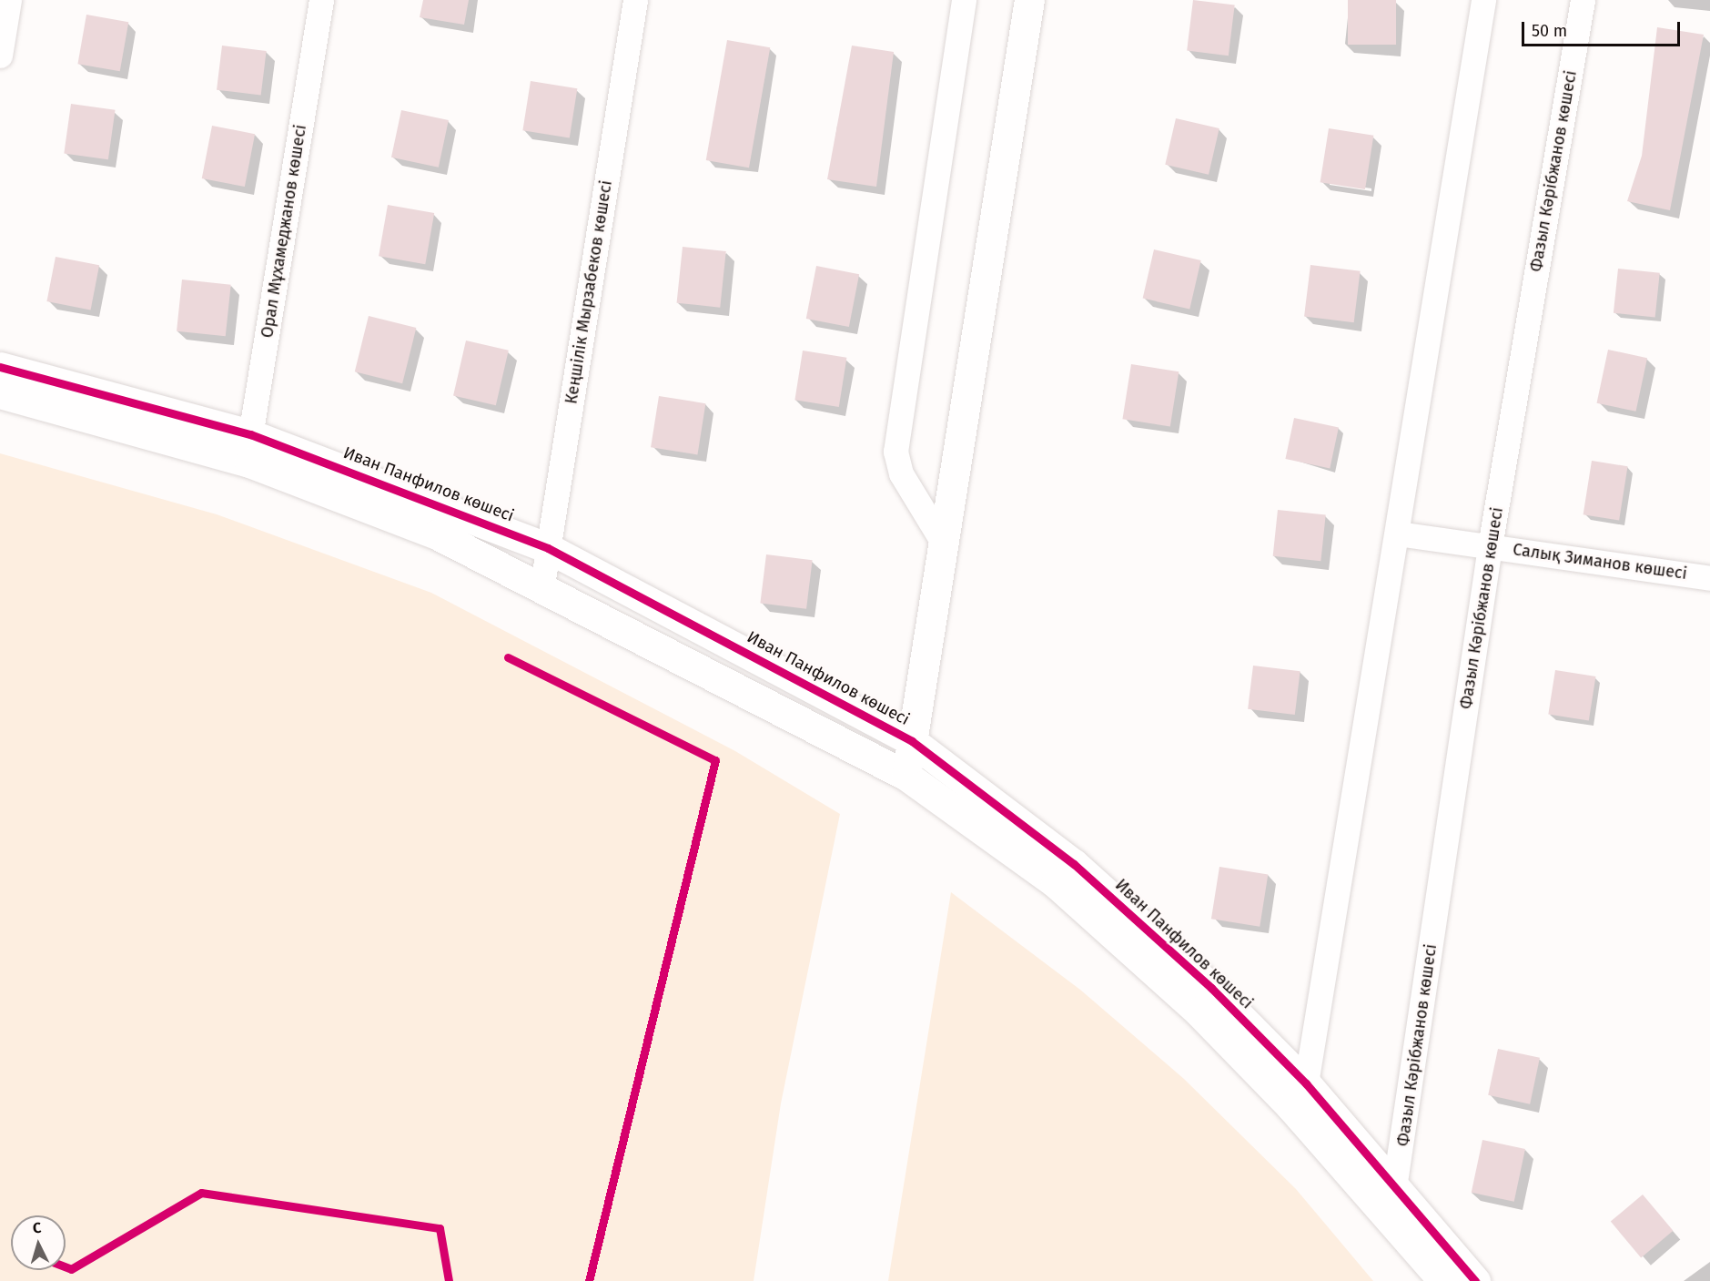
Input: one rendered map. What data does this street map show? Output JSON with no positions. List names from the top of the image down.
{
  "streets": {
    "street": [
      "Фазыл Кәрібжанов көшесі",
      "Орал Мұхамеджанов көшесі",
      "Кеңшілік Мырзабеков көшесі",
      "Иван Панфилов көшесі",
      "Салық Зиманов көшесі"
    ]
  },
  "crossings": [
    ["Фазыл Кәрібжанов көшесі", "Иван Панфилов көшесі"],
    ["Фазыл Кәрібжанов көшесі", "Салық Зиманов көшесі"],
    ["Орал Мұхамеджанов көшесі", "Иван Панфилов көшесі"],
    ["Кеңшілік Мырзабеков көшесі", "Иван Панфилов көшесі"]
  ],
  "scale_bar": "50 m",
  "north": "top"
}
